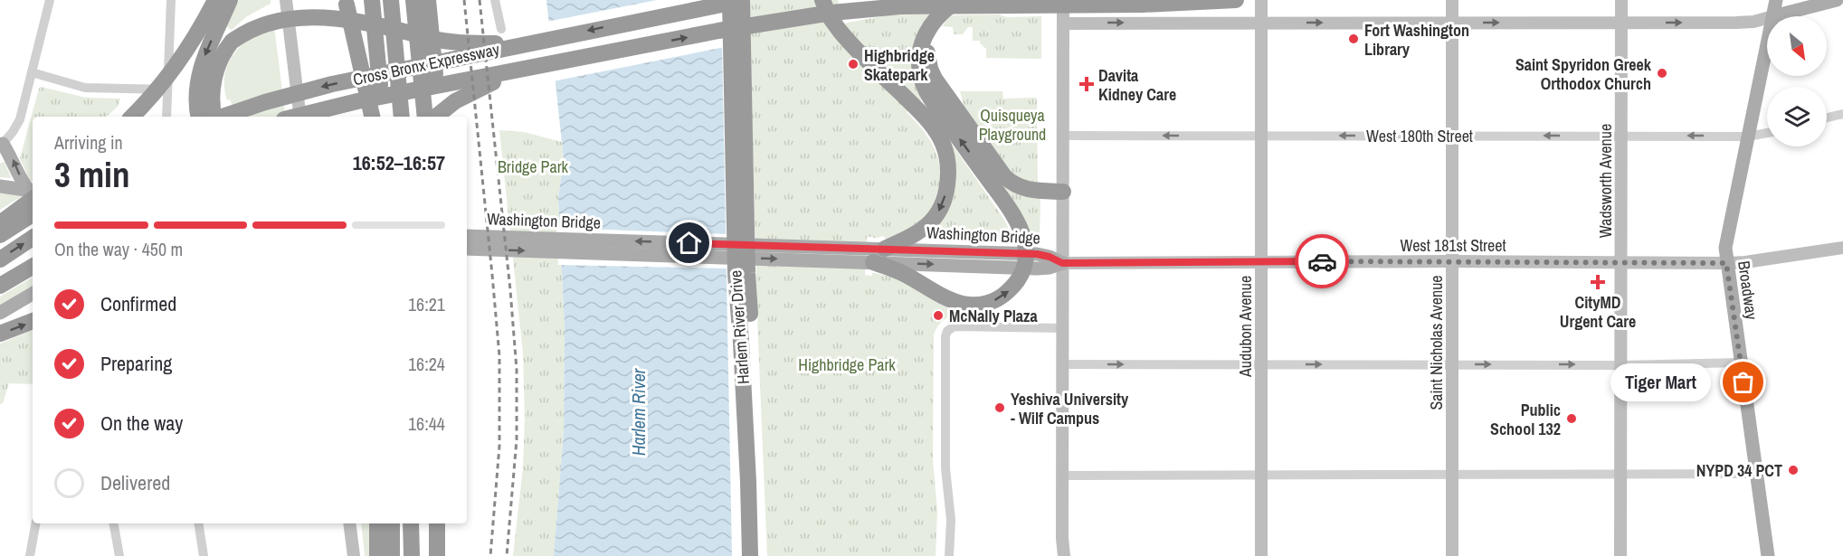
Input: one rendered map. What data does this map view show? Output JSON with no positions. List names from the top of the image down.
{
  "streets": {
    "highway": ["Cross Bronx Expressway", "Harlem River Drive"],
    "main road": [
      "Wadsworth Avenue",
      "Washington Bridge",
      "West 181st Street",
      "Broadway",
      "Audubon Avenue",
      "Saint Nicholas Avenue"
    ],
    "street": ["West 180th Street"]
  },
  "crossings": [
    ["Cross Bronx Expressway", "Harlem River Drive"],
    ["West 180th Street", "Wadsworth Avenue"],
    ["West 180th Street", "Broadway"],
    ["West 180th Street", "Audubon Avenue"],
    ["West 180th Street", "Saint Nicholas Avenue"],
    ["Wadsworth Avenue", "West 181st Street"],
    ["Washington Bridge", "West 181st Street"],
    ["West 181st Street", "Broadway"],
    ["West 181st Street", "Audubon Avenue"],
    ["West 181st Street", "Saint Nicholas Avenue"]
  ],
  "one_way": ["West 180th Street"],
  "water": ["Harlem River"],
  "parks": ["Quisqueya Playground", "Bridge Park", "Highbridge Park"],
  "places": {
    "other": [
      "Fort Washington Library",
      "Highbridge Skatepark",
      "Saint Spyridon Greek Orthodox Church",
      "McNally Plaza",
      "Tiger Mart",
      "Yeshiva University - Wilf Campus",
      "Public School 132",
      "NYPD 34 PCT"
    ],
    "health": ["Davita Kidney Care", "CityMD Urgent Care"]
  },
  "north": "bottom right",
  "page": {
    "heading": ["3 min", "Arriving in", "16:52–16:57"],
    "bar": "On the way · 450 m",
    "list": [
      ["Confirmed", "16:21"],
      ["Preparing", "16:24"],
      ["On the way", "16:44"],
      "Delivered"
    ],
    "bubble": "Tiger Mart"
  }
}
